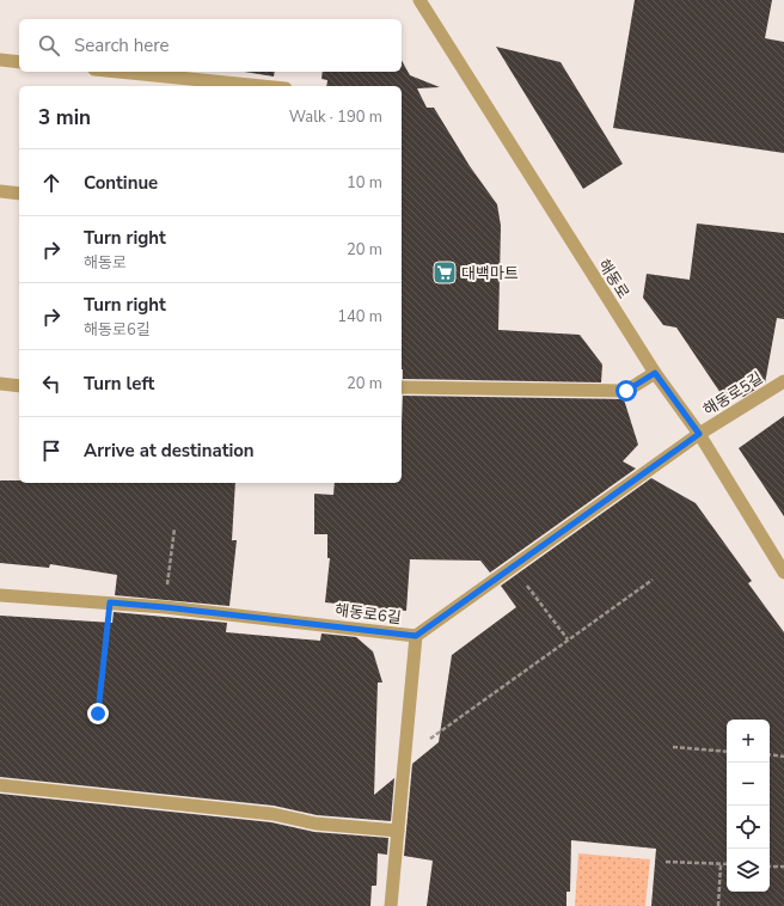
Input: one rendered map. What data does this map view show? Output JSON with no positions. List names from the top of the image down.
{
  "streets": {
    "street": ["해동로", "해동로5길", "해동로6길"]
  },
  "crossings": [
    ["해동로", "해동로5길"],
    ["해동로", "해동로6길"],
    ["해동로5길", "해동로6길"]
  ],
  "places": {
    "supermarket": ["대백마트"]
  },
  "page": {
    "search": "Search here",
    "heading": ["3 min", "Walk · 190 m"],
    "list": [
      ["Continue", "10 m"],
      ["Turn right", "해동로", "20 m"],
      ["Turn right", "해동로6길", "140 m"],
      ["Turn left", "20 m"],
      "Arrive at destination"
    ],
    "map_buttons": ["+", "−"]
  }
}
